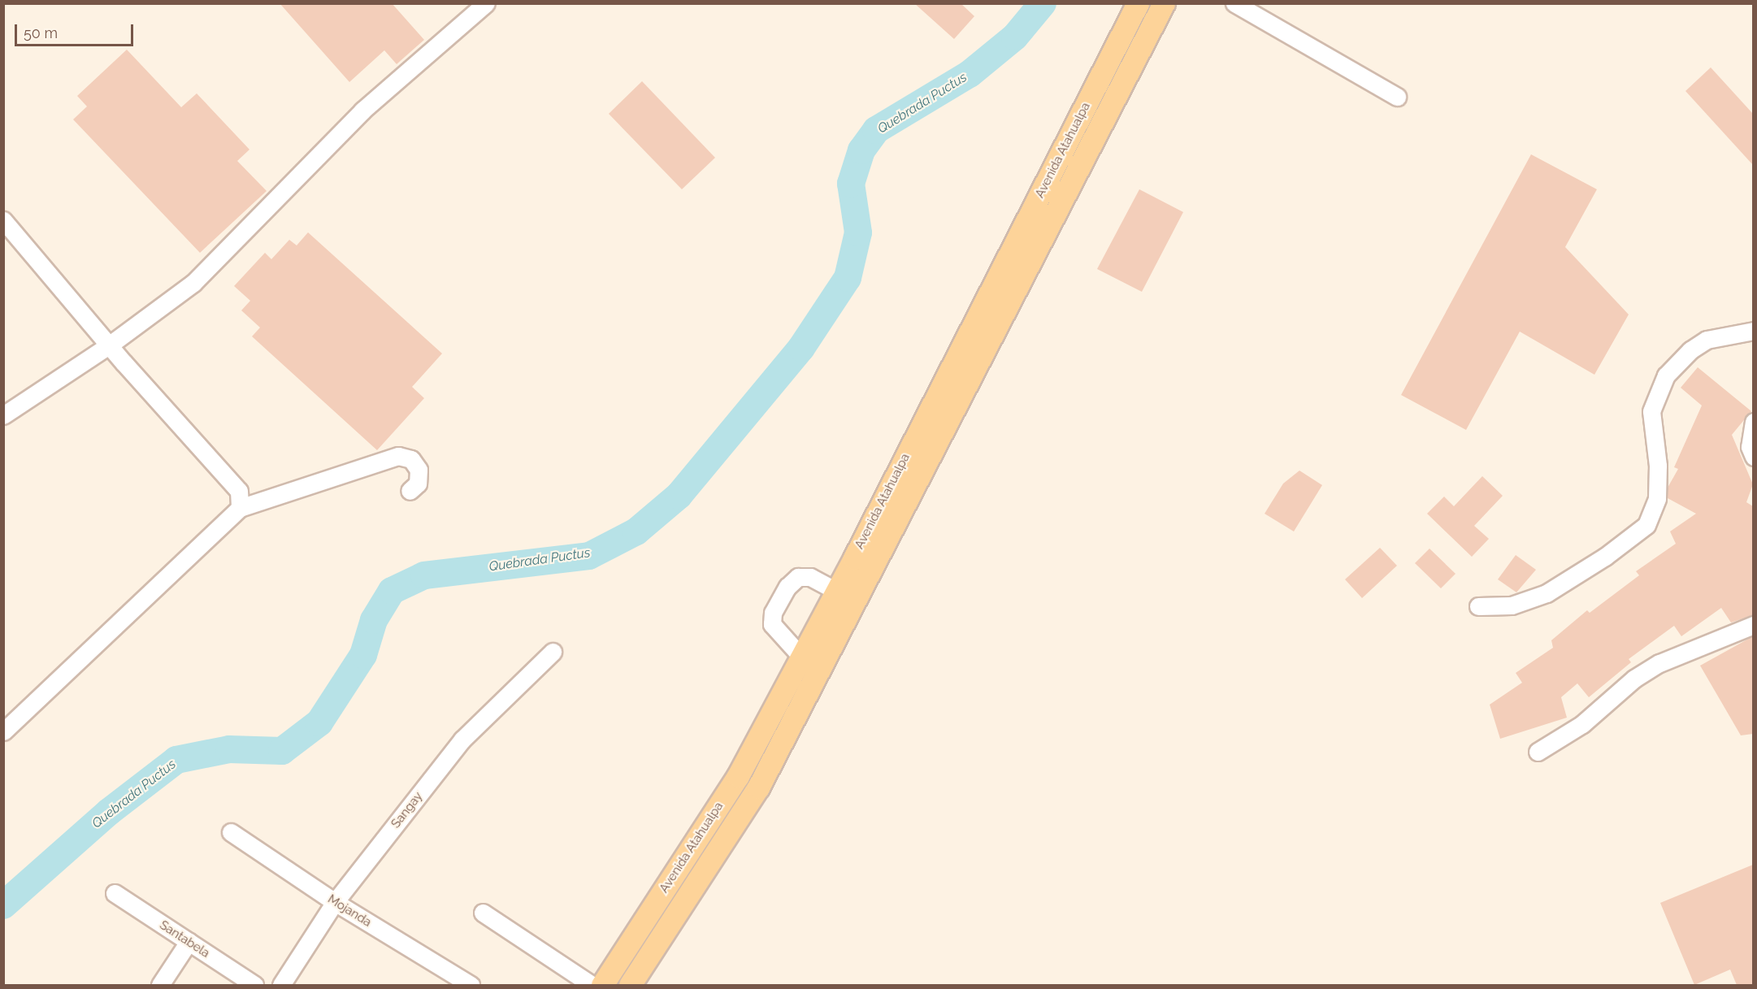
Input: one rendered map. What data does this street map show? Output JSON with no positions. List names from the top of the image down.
{
  "streets": {
    "main road": ["Avenida Atahualpa"],
    "street": ["Sangay", "Mojanda", "Santabela"]
  },
  "crossings": [
    ["Sangay", "Mojanda"]
  ],
  "water": ["Quebrada Puctus"],
  "scale_bar": "50 m"
}
